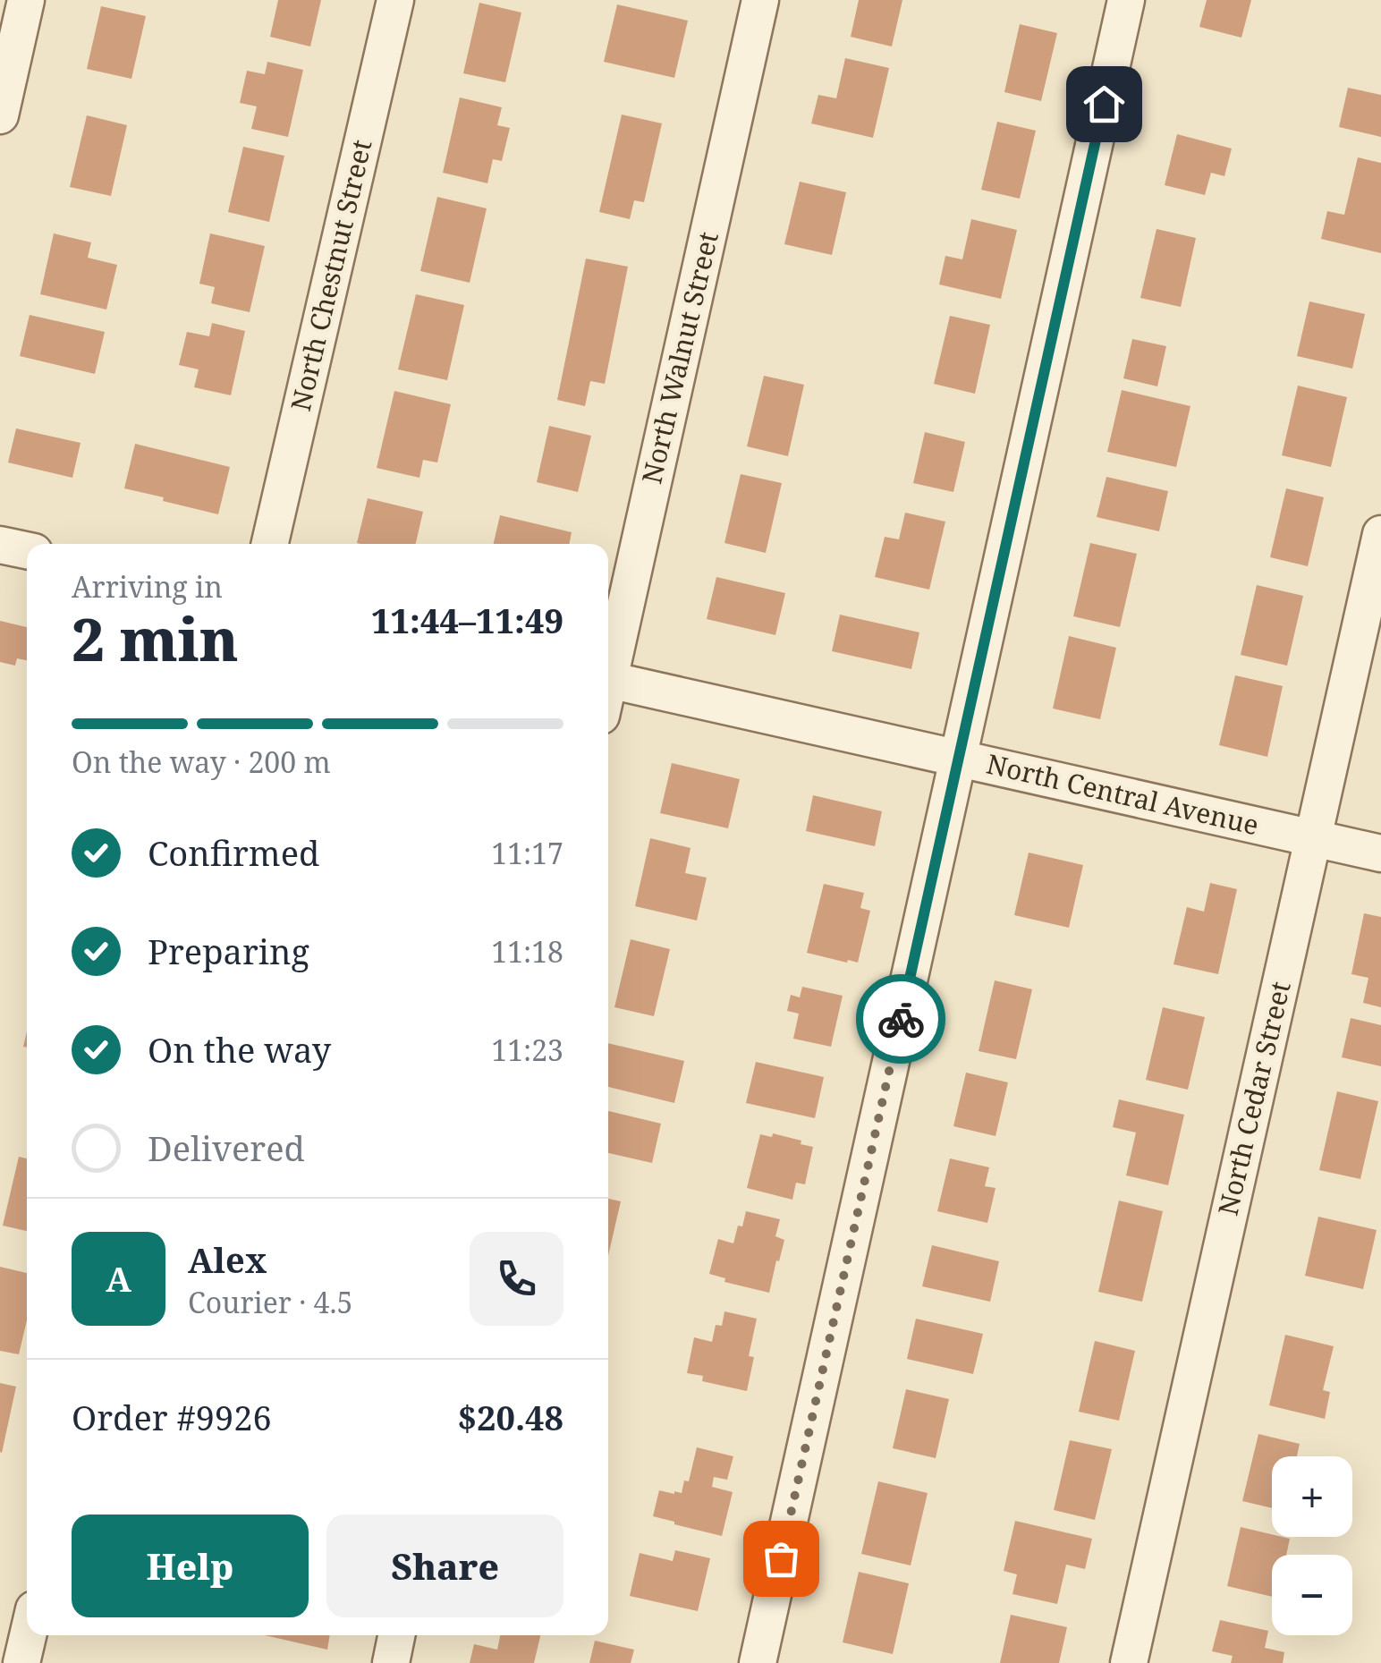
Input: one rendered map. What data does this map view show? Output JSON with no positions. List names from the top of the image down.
{
  "streets": {
    "street": [
      "North Chestnut Street",
      "North Walnut Street",
      "North Central Avenue",
      "North Cedar Street"
    ]
  },
  "crossings": [
    ["North Central Avenue", "North Cedar Street"]
  ],
  "page": {
    "heading": ["2 min", "Arriving in", "11:44–11:49"],
    "panel": [
      "Alex",
      "Courier · 4.5",
      "Order #9926",
      "$20.48"
    ],
    "bar": "On the way · 200 m",
    "list": [
      ["Confirmed", "11:17"],
      ["Preparing", "11:18"],
      ["On the way", "11:23"],
      "Delivered"
    ],
    "round": "A",
    "map_buttons": ["+", "−"],
    "buttons": ["Help", "Share"]
  }
}
